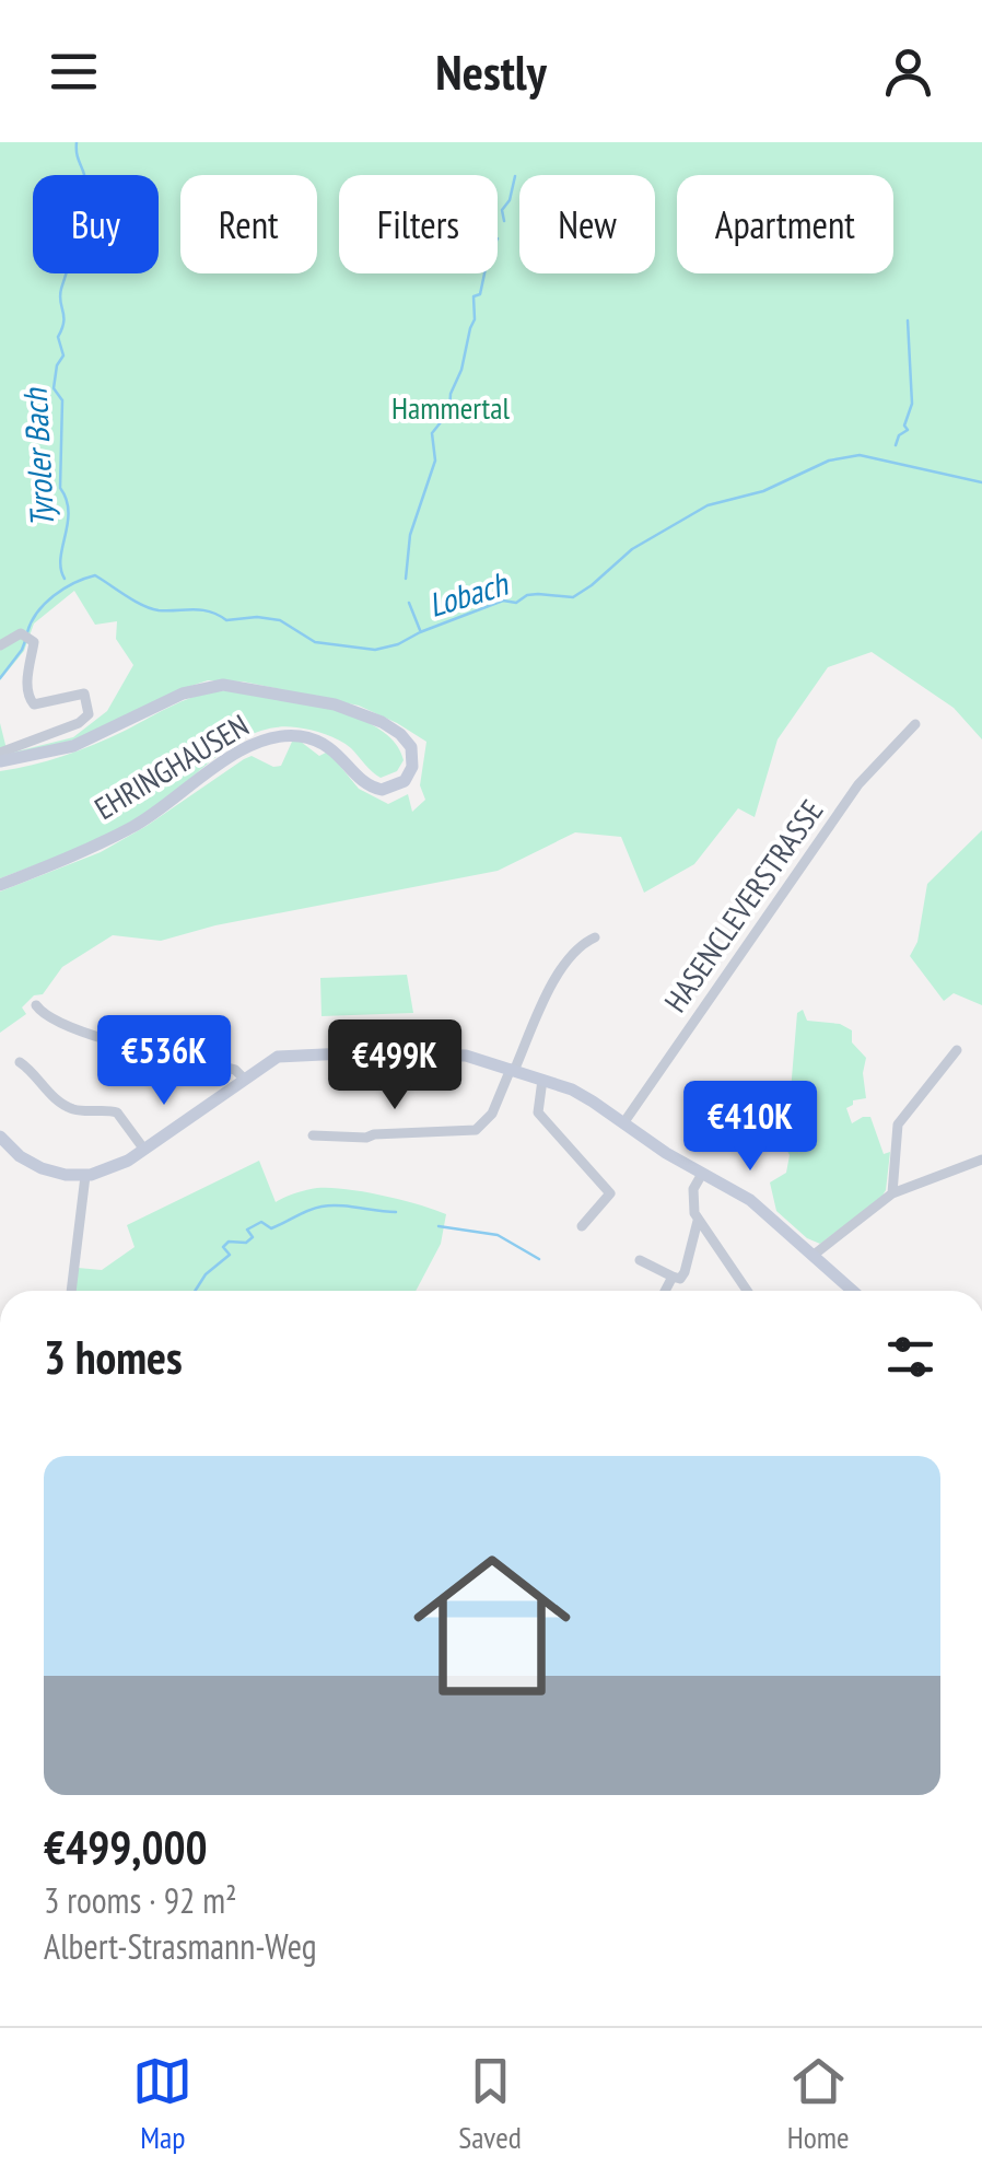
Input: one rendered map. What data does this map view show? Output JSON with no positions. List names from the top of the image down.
{
  "streets": {
    "main road": ["EHRINGHAUSEN"],
    "street": ["HASENCLEVERSTRASSE"]
  },
  "water": ["Tyroler Bach", "Lobach"],
  "parks": ["Hammertal"],
  "page": {
    "header": "Nestly",
    "chip": [
      "Buy",
      "Rent",
      "Filters",
      "New",
      "Apartment"
    ],
    "price": ["€536K", "€499K", "€410K"],
    "heading": "3 homes",
    "list": [
      {
        "name": "€499,000",
        "note": "3 rooms · 92 m² · Albert-Strasmann-Weg"
      }
    ],
    "tabs": ["Map", "Saved", "Home"]
  }
}
